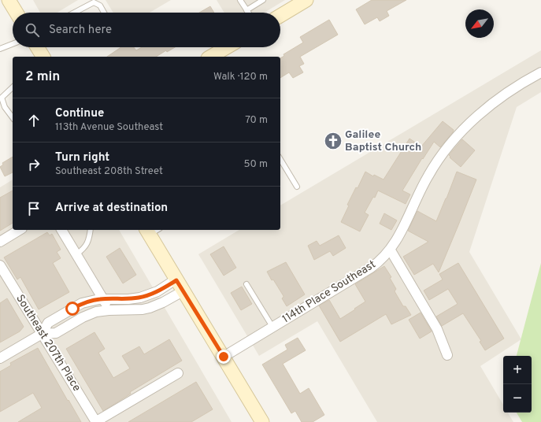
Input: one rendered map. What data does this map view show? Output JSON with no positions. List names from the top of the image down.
{
  "streets": {
    "street": ["114th Place Southeast", "Southeast 207th Place"]
  },
  "places": {
    "church": ["Galilee Baptist Church"]
  },
  "north": "bottom left",
  "page": {
    "search": "Search here",
    "heading": ["2 min", "Walk · 120 m"],
    "list": [
      ["Continue", "113th Avenue Southeast", "70 m"],
      ["Turn right", "Southeast 208th Street", "50 m"],
      "Arrive at destination"
    ],
    "map_buttons": ["+", "−"]
  }
}
